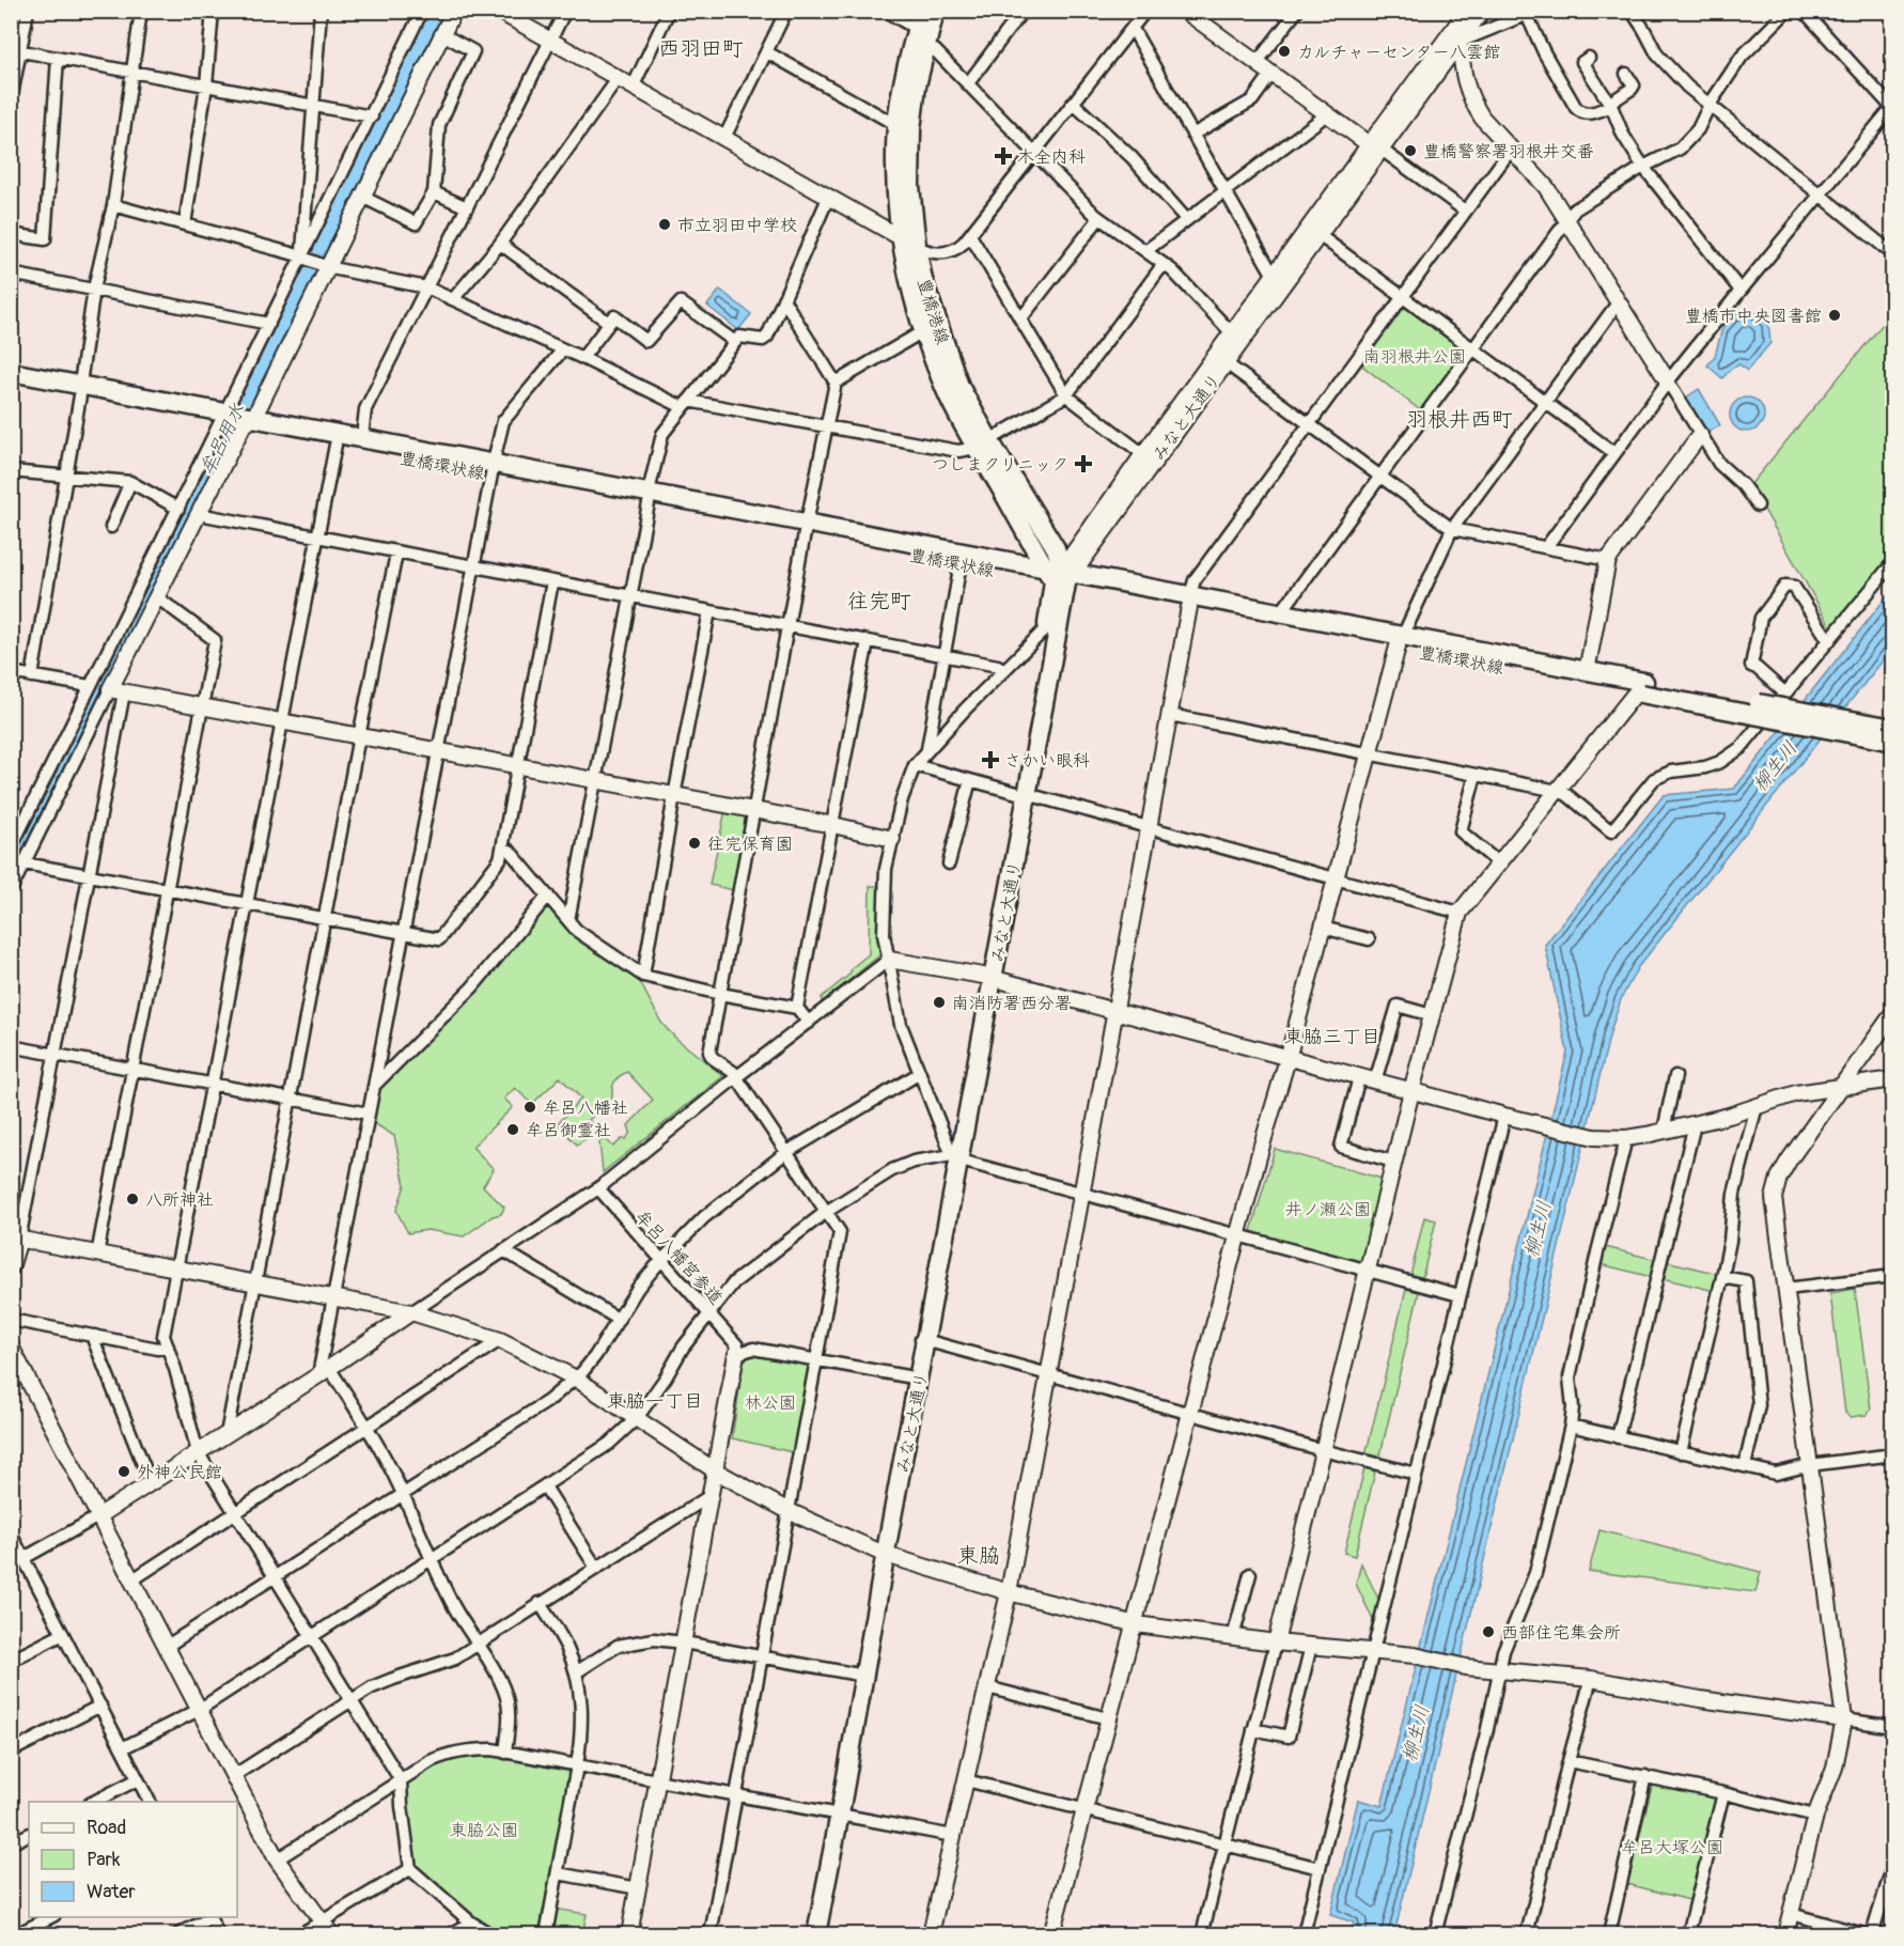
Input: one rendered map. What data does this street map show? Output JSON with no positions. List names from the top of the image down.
{
  "streets": {
    "main road": ["豊橋港線", "みなと大通り", "豊橋環状線"],
    "street": ["牟呂八幡宮参道"]
  },
  "crossings": [
    ["豊橋港線", "みなと大通り"],
    ["豊橋港線", "豊橋環状線"],
    ["みなと大通り", "豊橋環状線"]
  ],
  "districts": [
    "西羽田町",
    "羽根井西町",
    "往完町",
    "東脇三丁目",
    "東脇一丁目",
    "東脇"
  ],
  "water": ["牟呂用水", "柳生川"],
  "parks": [
    "南羽根井公園",
    "井ノ瀬公園",
    "林公園",
    "東脇公園",
    "牟呂大塚公園"
  ],
  "places": {
    "other": [
      "カルチャーセンター八雲館",
      "豊橋警察署羽根井交番",
      "市立羽田中学校",
      "豊橋市中央図書館",
      "往完保育園",
      "南消防署西分署",
      "牟呂八幡社",
      "牟呂御霊社",
      "八所神社",
      "外神公民館",
      "西部住宅集会所"
    ],
    "health": ["木全内科", "つしまクリニック", "さかい眼科"]
  },
  "legend": ["Road", "Park", "Water"]
}
